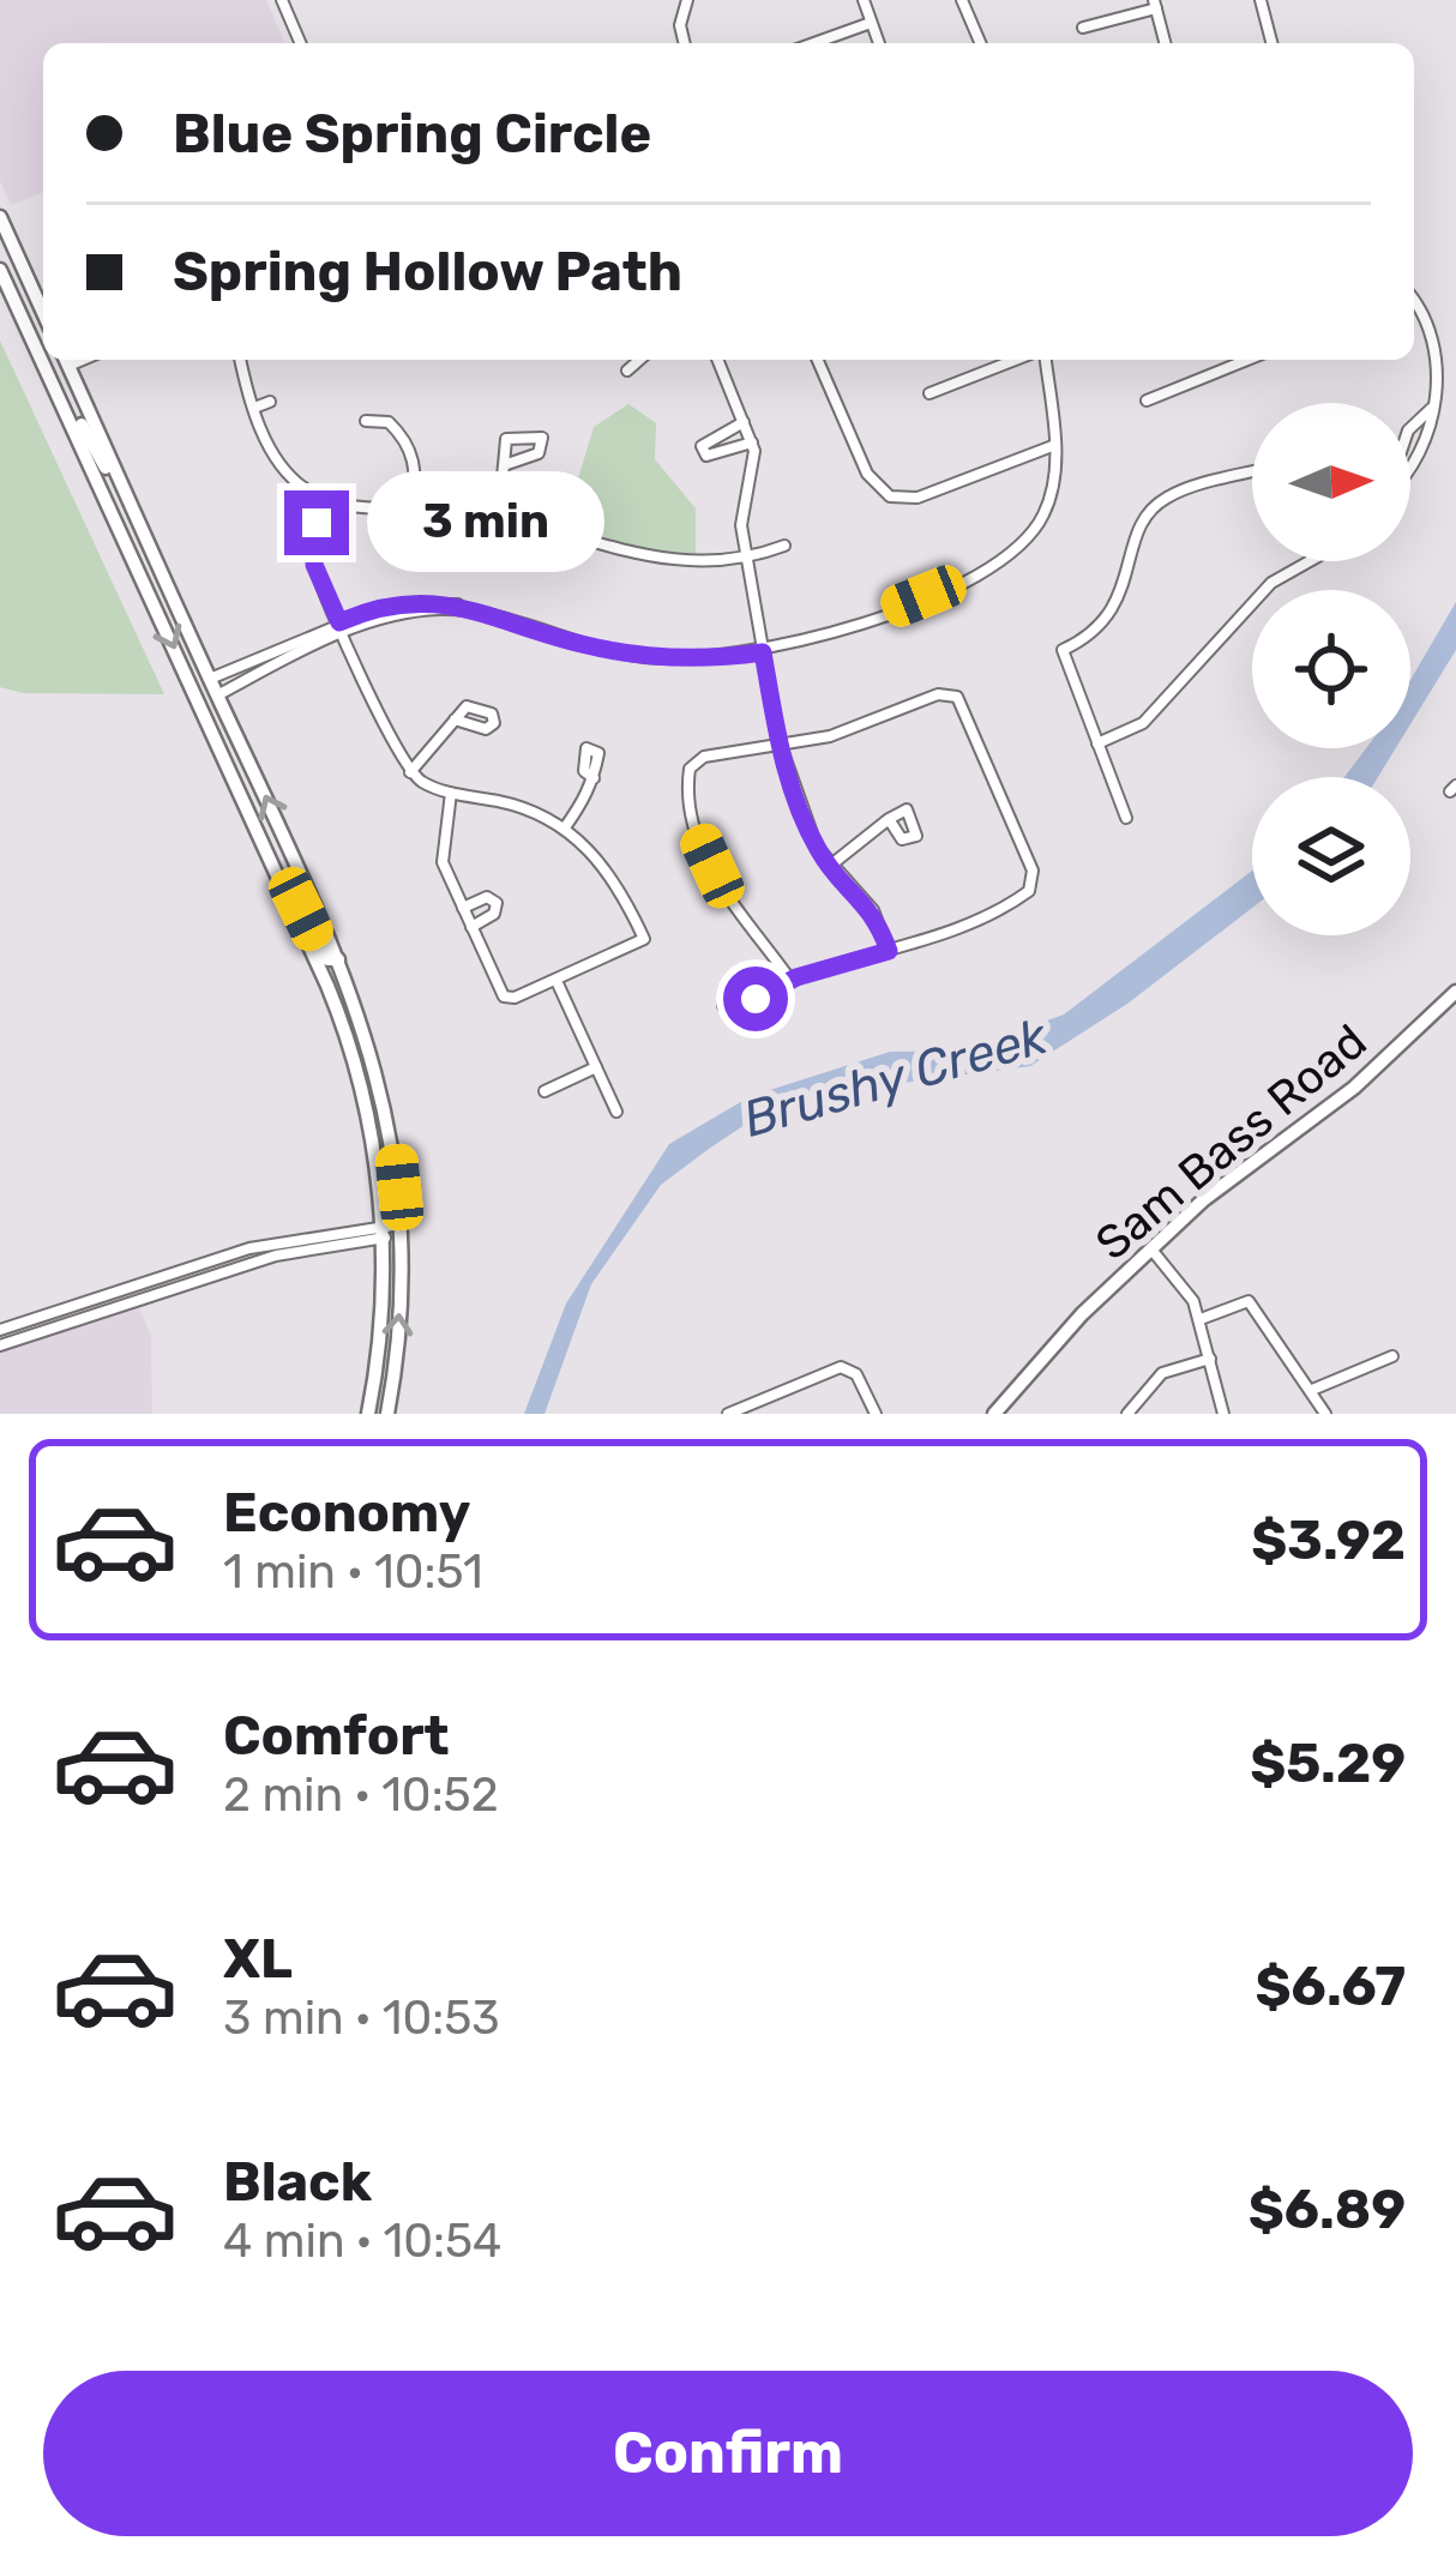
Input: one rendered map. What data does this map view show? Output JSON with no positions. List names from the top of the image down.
{
  "streets": {
    "main road": ["Sam Bass Road"]
  },
  "water": ["Brushy Creek"],
  "north": "right",
  "page": {
    "banner": ["Blue Spring Circle", "Spring Hollow Path"],
    "bubble": "3 min",
    "list": [
      {
        "name": "Economy",
        "note": "1 min · 10:51",
        "value": "$3.92"
      },
      {
        "name": "Comfort",
        "note": "2 min · 10:52",
        "value": "$5.29"
      },
      {
        "name": "XL",
        "note": "3 min · 10:53",
        "value": "$6.67"
      },
      {
        "name": "Black",
        "note": "4 min · 10:54",
        "value": "$6.89"
      }
    ],
    "buttons": "Confirm"
  }
}
